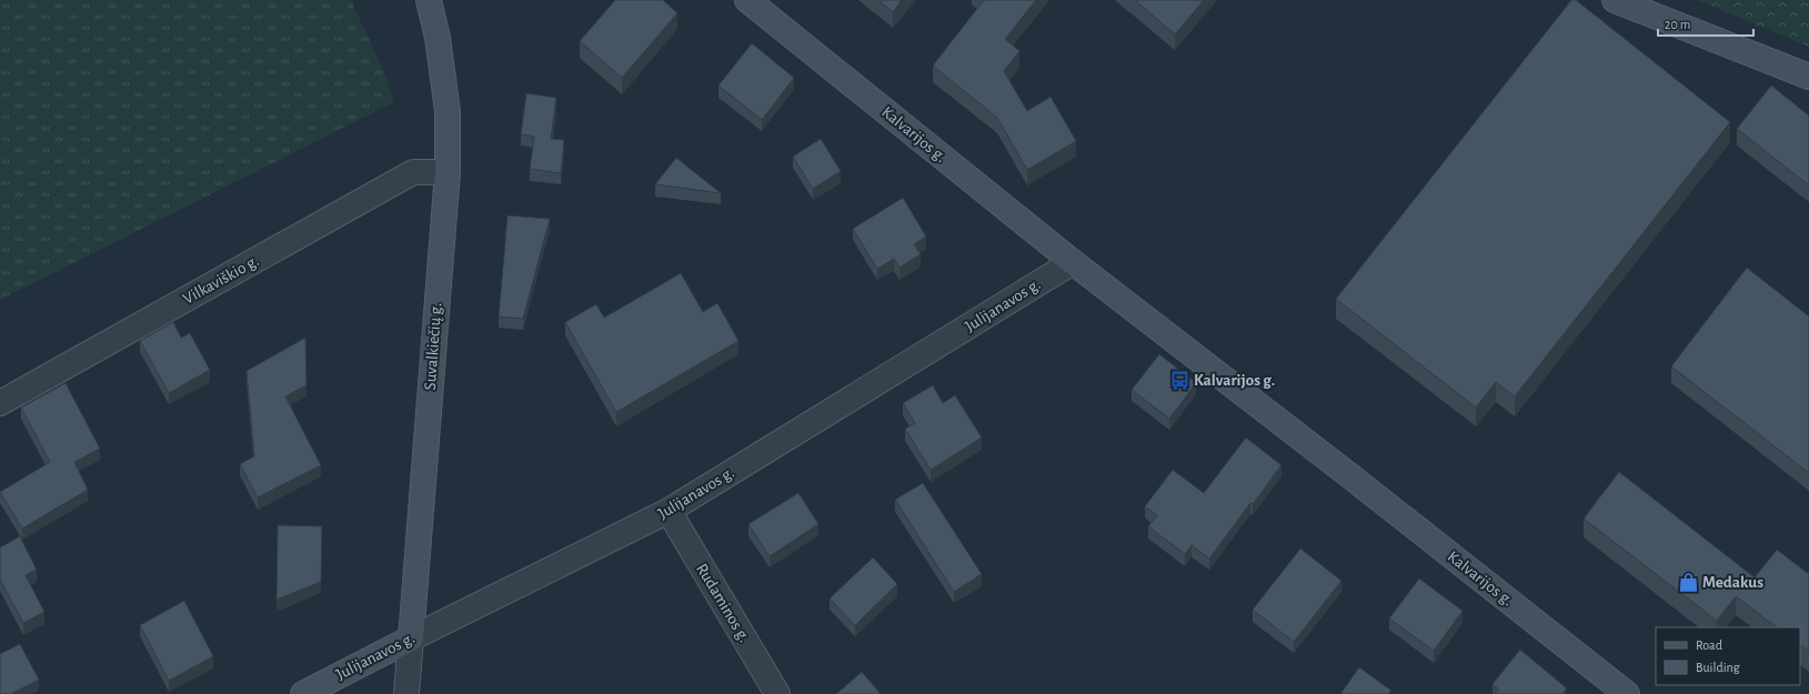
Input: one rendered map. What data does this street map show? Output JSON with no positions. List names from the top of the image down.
{
  "streets": {
    "main road": ["Kalvarijos g.", "Julijanavos g.", "Suvalkiečių g."],
    "street": ["Vilkaviškio g.", "Rudaminos g."]
  },
  "crossings": [
    ["Kalvarijos g.", "Julijanavos g."],
    ["Vilkaviškio g.", "Suvalkiečių g."],
    ["Julijanavos g.", "Suvalkiečių g."],
    ["Julijanavos g.", "Rudaminos g."]
  ],
  "places": {
    "bus stop": ["Kalvarijos g."],
    "shop": ["Medakus"]
  },
  "legend": ["Road", "Building"],
  "scale_bar": "20 m"
}
